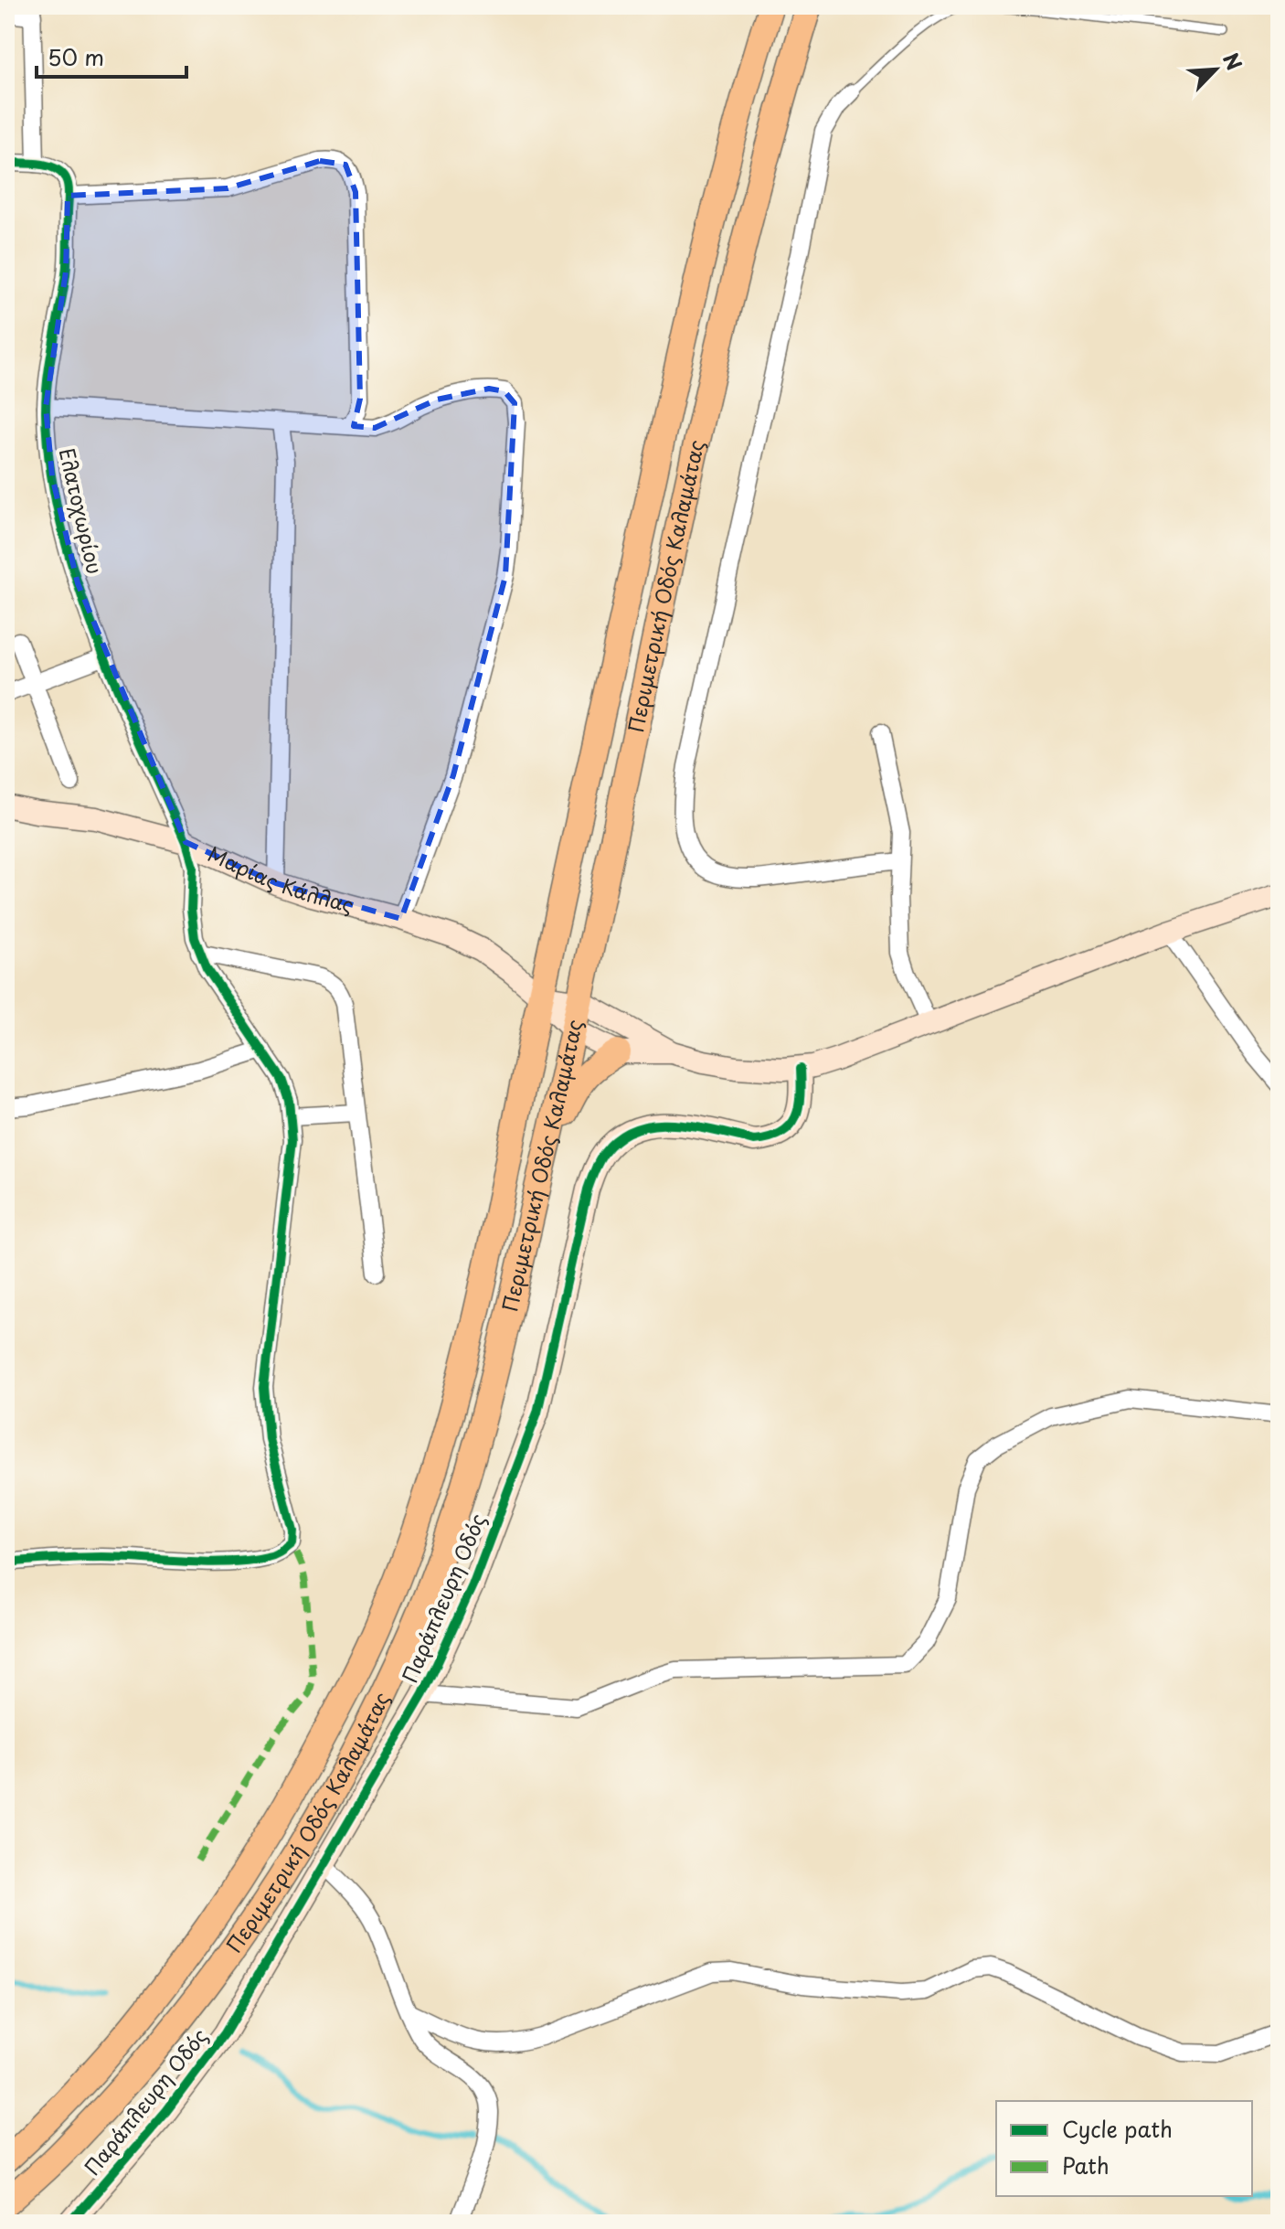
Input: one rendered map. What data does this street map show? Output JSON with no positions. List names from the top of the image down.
{
  "streets": {
    "main road": ["Περιμετρική Οδός Καλαμάτας"],
    "street": ["Ελατοχωρίου", "Μαρίας Κάλλας", "Παράπλευρη Οδός"]
  },
  "crossings": [
    ["Ελατοχωρίου", "Μαρίας Κάλλας"],
    ["Περιμετρική Οδός Καλαμάτας", "Μαρίας Κάλλας"]
  ],
  "legend": ["Cycle path", "Path"],
  "scale_bar": "50 m",
  "north": "top right"
}
